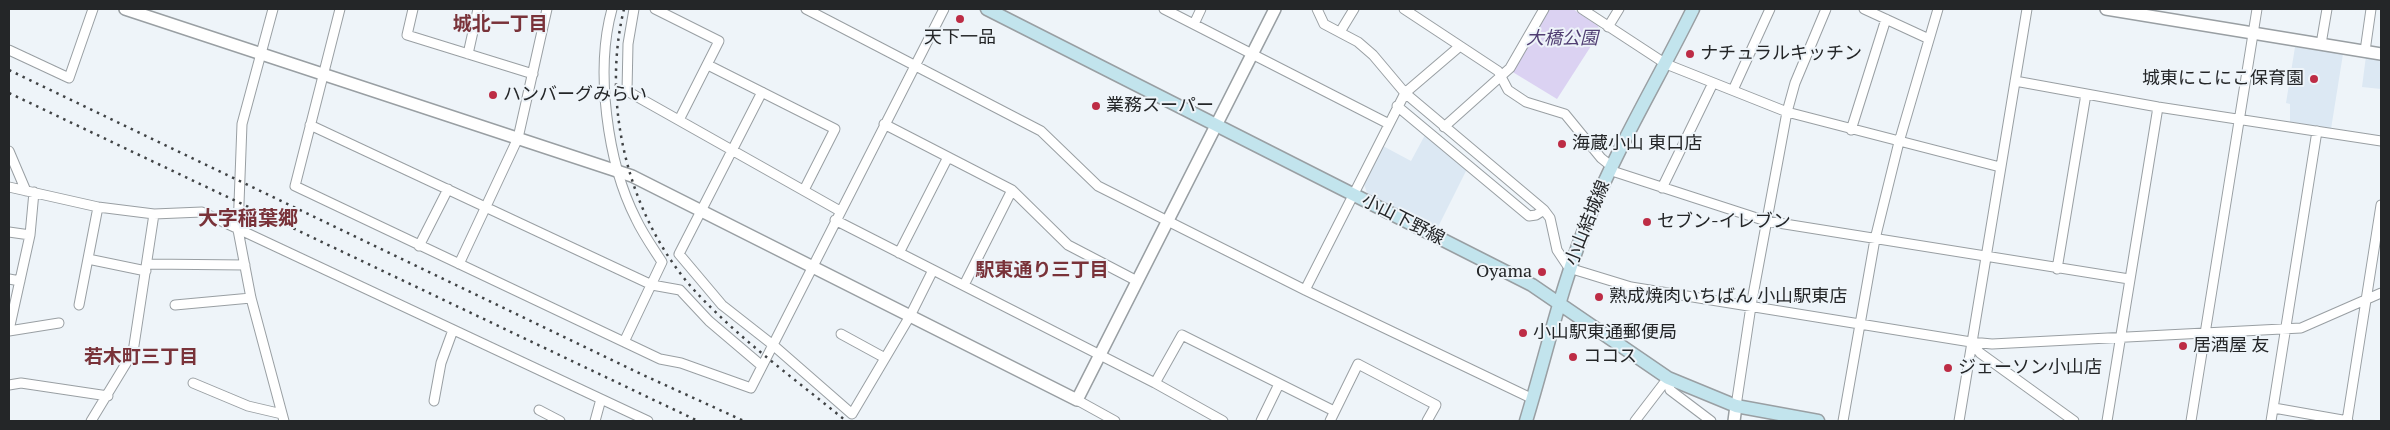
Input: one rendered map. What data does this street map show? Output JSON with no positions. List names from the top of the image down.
{
  "streets": {
    "main road": ["小山下野線", "小山結城線"]
  },
  "crossings": [
    ["小山下野線", "小山結城線"]
  ],
  "districts": [
    "城北一丁目",
    "大字稲葉郷",
    "駅東通り三丁目",
    "若木町三丁目"
  ],
  "parks": ["大橋公園"],
  "places": [
    "天下一品",
    "ナチュラルキッチン",
    "城東にこにこ保育園",
    "ハンバーグみらい",
    "業務スーパー",
    "海蔵小山 東口店",
    "セブン-イレブン",
    "Oyama",
    "熟成焼肉いちばん 小山駅東店",
    "小山駅東通郵便局",
    "居酒屋 友",
    "ココス",
    "ジェーソン小山店"
  ]
}
